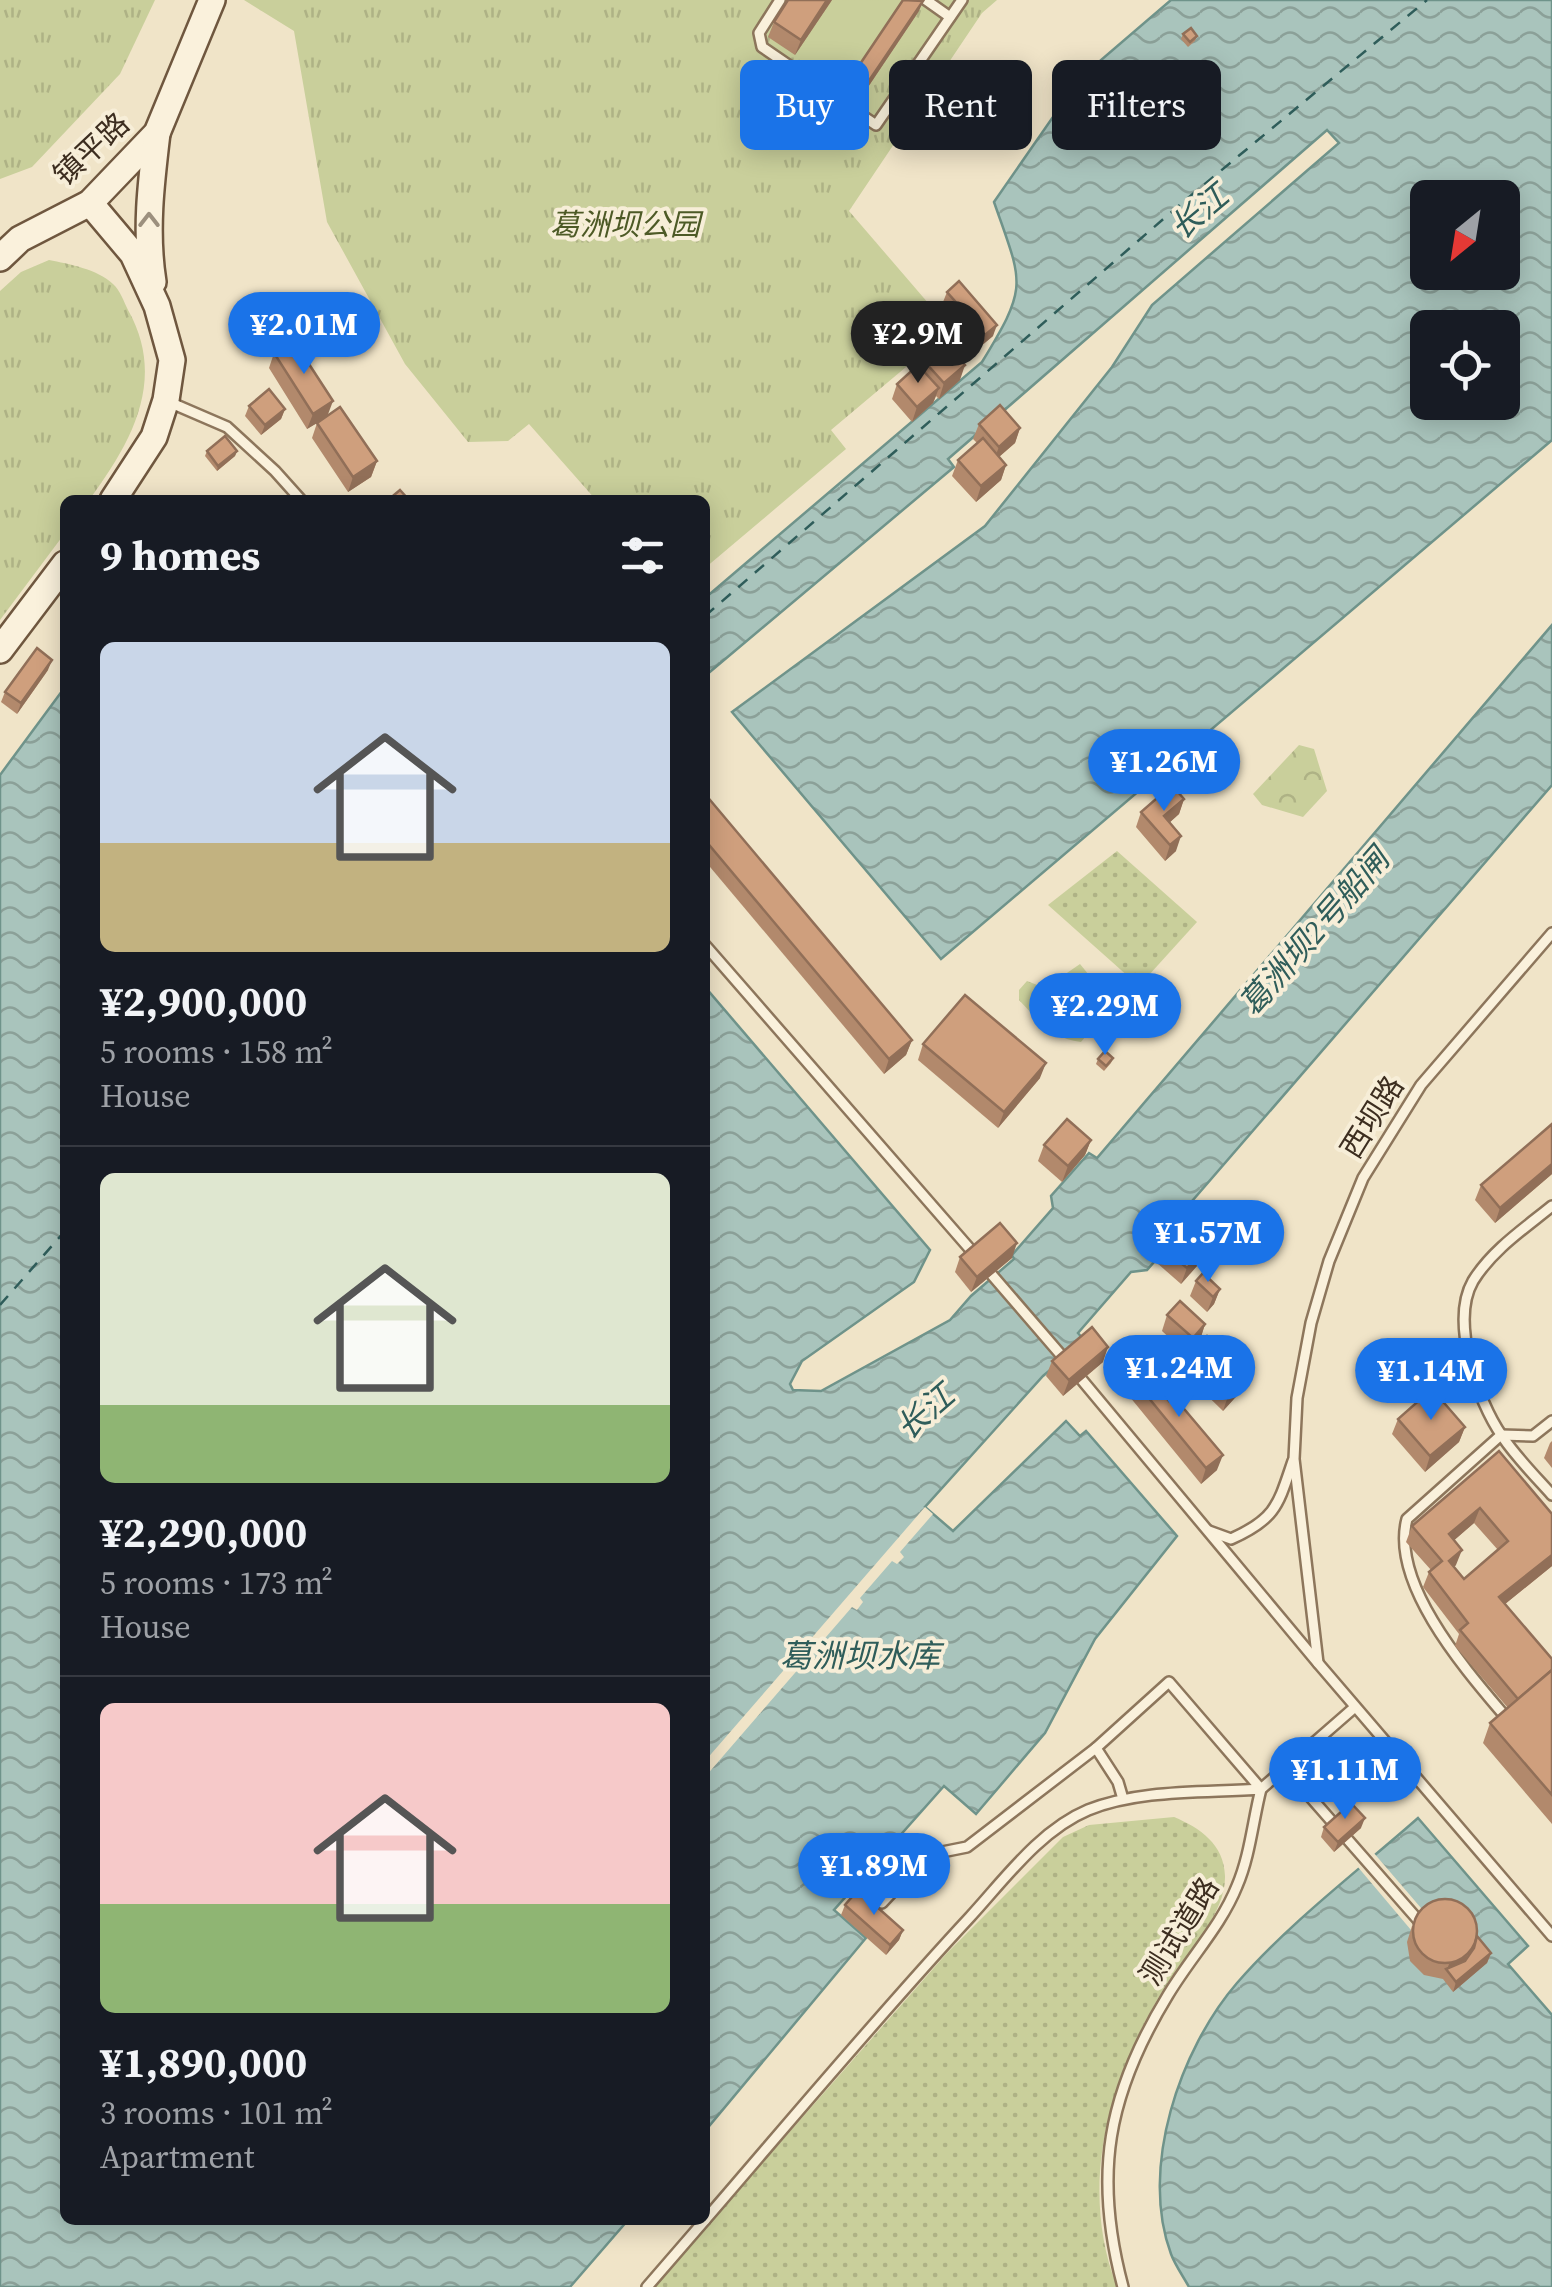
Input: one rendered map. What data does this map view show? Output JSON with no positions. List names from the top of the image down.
{
  "streets": {
    "street": ["镇平路"],
    "lane": ["西坝路", "测试道路"]
  },
  "water": ["长江", "葛洲坝2号船闸", "葛洲坝水库"],
  "parks": ["葛洲坝公园"],
  "north": "bottom left",
  "page": {
    "chip": ["Buy", "Rent", "Filters"],
    "price": [
      "¥2.01M",
      "¥2.9M",
      "¥1.26M",
      "¥2.29M",
      "¥1.57M",
      "¥1.24M",
      "¥1.14M",
      "¥1.11M",
      "¥1.89M"
    ],
    "heading": "9 homes",
    "list": [
      {
        "name": "¥2,900,000",
        "note": "5 rooms · 158 m² · House"
      },
      {
        "name": "¥2,290,000",
        "note": "5 rooms · 173 m² · House"
      },
      {
        "name": "¥1,890,000",
        "note": "3 rooms · 101 m² · Apartment"
      }
    ]
  }
}
